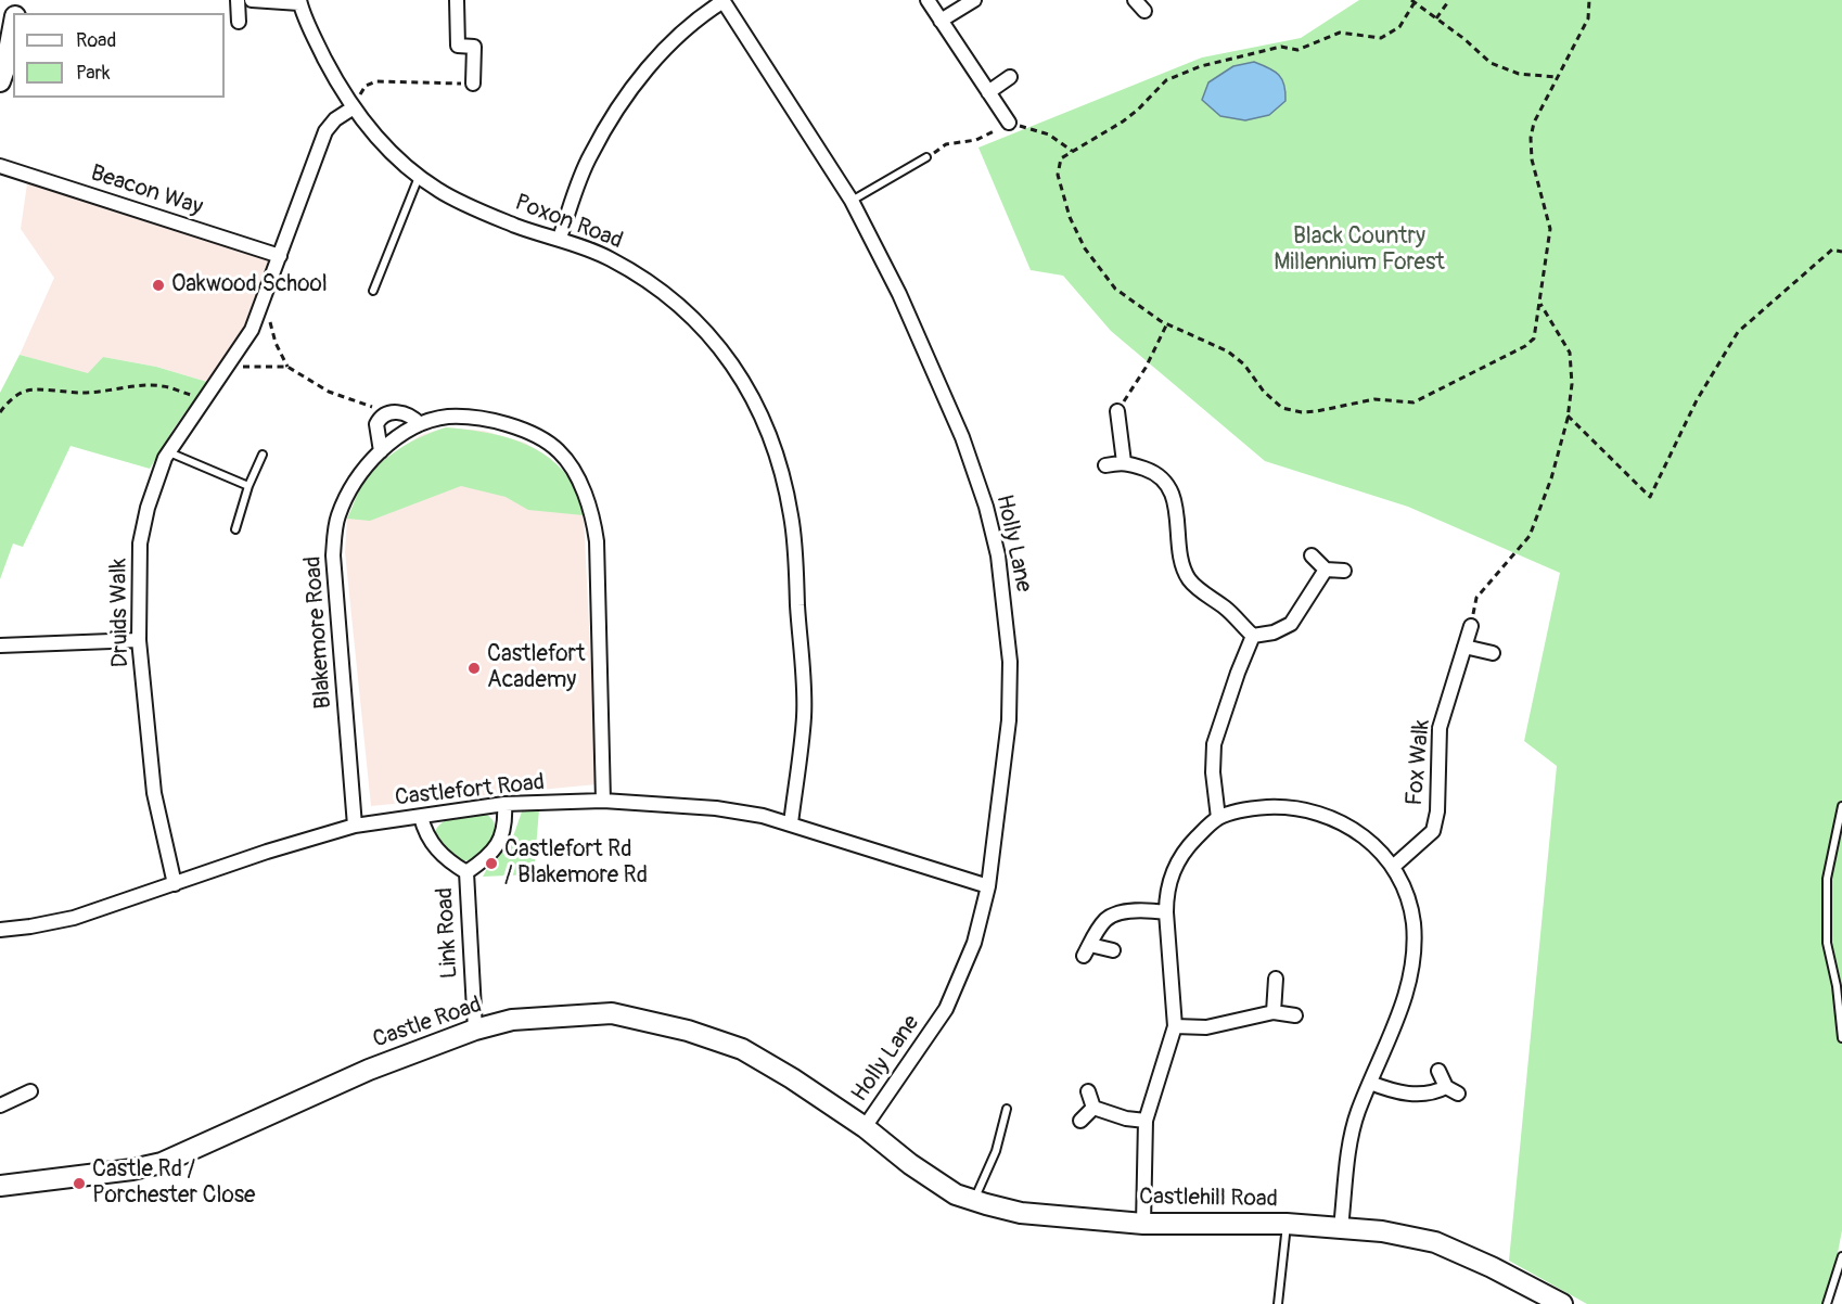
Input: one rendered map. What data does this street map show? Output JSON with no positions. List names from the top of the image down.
{
  "streets": {
    "street": [
      "Beacon Way",
      "Poxon Road",
      "Holly Lane",
      "Druids Walk",
      "Blakemore Road",
      "Fox Walk",
      "Castlefort Road",
      "Link Road",
      "Castle Road",
      "Castlehill Road"
    ]
  },
  "crossings": [
    ["Beacon Way", "Druids Walk"],
    ["Poxon Road", "Druids Walk"],
    ["Poxon Road", "Castlefort Road"],
    ["Holly Lane", "Castlefort Road"],
    ["Holly Lane", "Castle Road"],
    ["Holly Lane", "Castlehill Road"],
    ["Druids Walk", "Castlefort Road"],
    ["Blakemore Road", "Castlefort Road"],
    ["Castlefort Road", "Link Road"],
    ["Link Road", "Castle Road"],
    ["Castle Road", "Castlehill Road"]
  ],
  "parks": ["Black Country Millennium Forest"],
  "places": [
    "Oakwood School",
    "Castlefort Academy",
    "Castlefort Rd / Blakemore Rd",
    "Castle Rd / Porchester Close"
  ],
  "legend": ["Road", "Park"]
}
